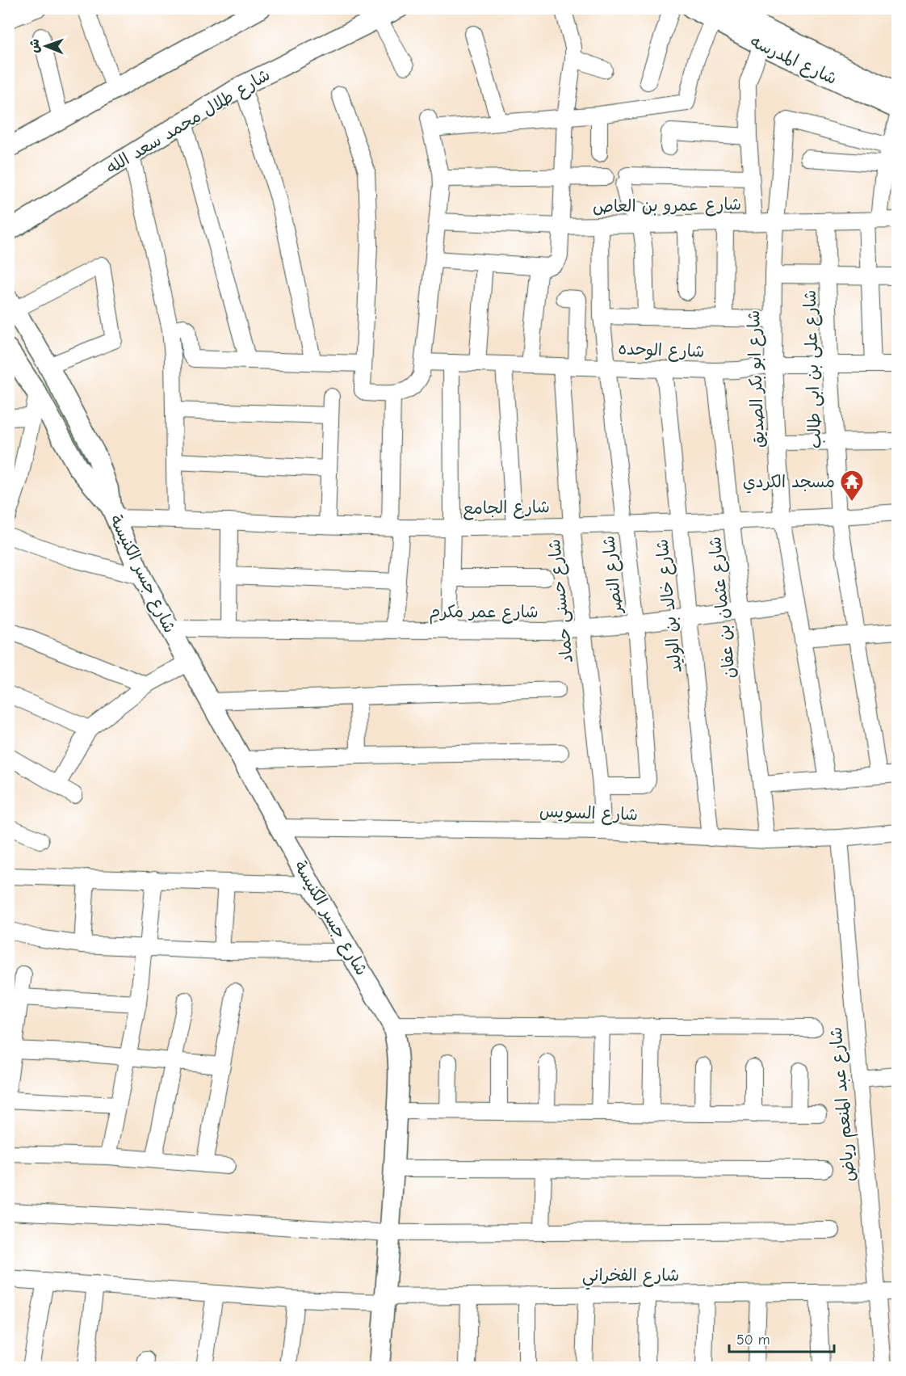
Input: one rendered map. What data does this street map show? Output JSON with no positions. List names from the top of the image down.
{
  "streets": {
    "main road": ["شارع المدرسه", "شارع طلال محمد سعد الله", "شارع جسر الكنيسة"],
    "street": [
      "شارع عمرو بن العاص",
      "شارع الوحده",
      "شارع على بن ابى طالب",
      "شارع ابو بكر الصديق",
      "شارع الجامع",
      "شارع النصر",
      "شارع حسنى حماد",
      "شارع خالد بن الوليد",
      "شارع عثمان بن عفان",
      "شارع عمر مكرم",
      "شارع السويس",
      "شارع عبد المنعم رياض",
      "شارع الفخراني"
    ]
  },
  "crossings": [
    ["شارع عمرو بن العاص", "شارع على بن ابى طالب"],
    ["شارع عمرو بن العاص", "شارع ابو بكر الصديق"],
    ["شارع عمرو بن العاص", "شارع النصر"],
    ["شارع الوحده", "شارع على بن ابى طالب"],
    ["شارع الوحده", "شارع ابو بكر الصديق"],
    ["شارع الوحده", "شارع النصر"],
    ["شارع الوحده", "شارع حسنى حماد"],
    ["شارع الوحده", "شارع خالد بن الوليد"],
    ["شارع الوحده", "شارع عثمان بن عفان"],
    ["شارع على بن ابى طالب", "شارع الجامع"],
    ["شارع ابو بكر الصديق", "شارع الجامع"],
    ["شارع ابو بكر الصديق", "شارع عمر مكرم"],
    ["شارع الجامع", "شارع جسر الكنيسة"],
    ["شارع الجامع", "شارع النصر"],
    ["شارع الجامع", "شارع حسنى حماد"],
    ["شارع الجامع", "شارع خالد بن الوليد"],
    ["شارع الجامع", "شارع عثمان بن عفان"],
    ["شارع جسر الكنيسة", "شارع عمر مكرم"],
    ["شارع جسر الكنيسة", "شارع السويس"],
    ["شارع جسر الكنيسة", "شارع الفخراني"],
    ["شارع النصر", "شارع حسنى حماد"],
    ["شارع النصر", "شارع عمر مكرم"],
    ["شارع حسنى حماد", "شارع عمر مكرم"],
    ["شارع حسنى حماد", "شارع السويس"],
    ["شارع خالد بن الوليد", "شارع عمر مكرم"],
    ["شارع خالد بن الوليد", "شارع السويس"],
    ["شارع عثمان بن عفان", "شارع عمر مكرم"],
    ["شارع عثمان بن عفان", "شارع السويس"],
    ["شارع السويس", "شارع عبد المنعم رياض"],
    ["شارع عبد المنعم رياض", "شارع الفخراني"]
  ],
  "places": {
    "temple": ["مسجد الكردي"]
  },
  "scale_bar": "50 m",
  "north": "left"
}
